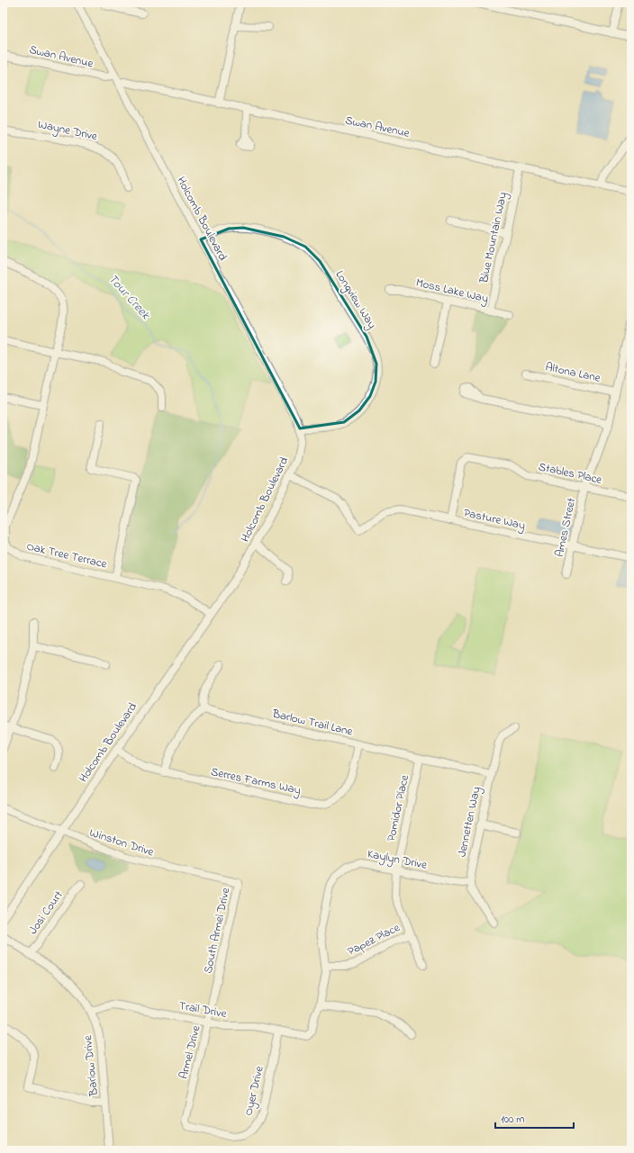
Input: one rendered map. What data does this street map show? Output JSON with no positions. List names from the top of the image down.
{
  "streets": {
    "street": [
      "Swan Avenue",
      "Wayne Drive",
      "Holcomb Boulevard",
      "Blue Mountain Way",
      "Moss Lake Way",
      "Longview Way",
      "Altona Lane",
      "Stables Place",
      "Pasture Way",
      "Ames Street",
      "Oak Tree Terrace",
      "Barlow Trail Lane",
      "Serres Farms Way",
      "Pomidor Place",
      "Jennetten Way",
      "Winston Drive",
      "Kaylyn Drive",
      "Josi Court",
      "South Armel Drive",
      "Papez Place",
      "Trail Drive",
      "Armel Drive",
      "Barlow Drive",
      "Oyer Drive"
    ]
  },
  "crossings": [
    ["Swan Avenue", "Holcomb Boulevard"],
    ["Swan Avenue", "Blue Mountain Way"],
    ["Holcomb Boulevard", "Longview Way"],
    ["Holcomb Boulevard", "Pasture Way"],
    ["Holcomb Boulevard", "Oak Tree Terrace"],
    ["Holcomb Boulevard", "Serres Farms Way"],
    ["Holcomb Boulevard", "Winston Drive"],
    ["Blue Mountain Way", "Moss Lake Way"],
    ["Altona Lane", "Ames Street"],
    ["Stables Place", "Pasture Way"],
    ["Stables Place", "Ames Street"],
    ["Pasture Way", "Ames Street"],
    ["Barlow Trail Lane", "Serres Farms Way"],
    ["Barlow Trail Lane", "Pomidor Place"],
    ["Barlow Trail Lane", "Jennetten Way"],
    ["Pomidor Place", "Kaylyn Drive"],
    ["Pomidor Place", "Papez Place"],
    ["Jennetten Way", "Kaylyn Drive"],
    ["Winston Drive", "South Armel Drive"],
    ["Kaylyn Drive", "Papez Place"],
    ["Kaylyn Drive", "Trail Drive"],
    ["Josi Court", "Barlow Drive"],
    ["South Armel Drive", "Armel Drive"],
    ["Trail Drive", "Armel Drive"],
    ["Trail Drive", "Barlow Drive"],
    ["Trail Drive", "Oyer Drive"],
    ["Armel Drive", "Oyer Drive"]
  ],
  "water": ["Tour Creek"],
  "scale_bar": "100 m"
}
